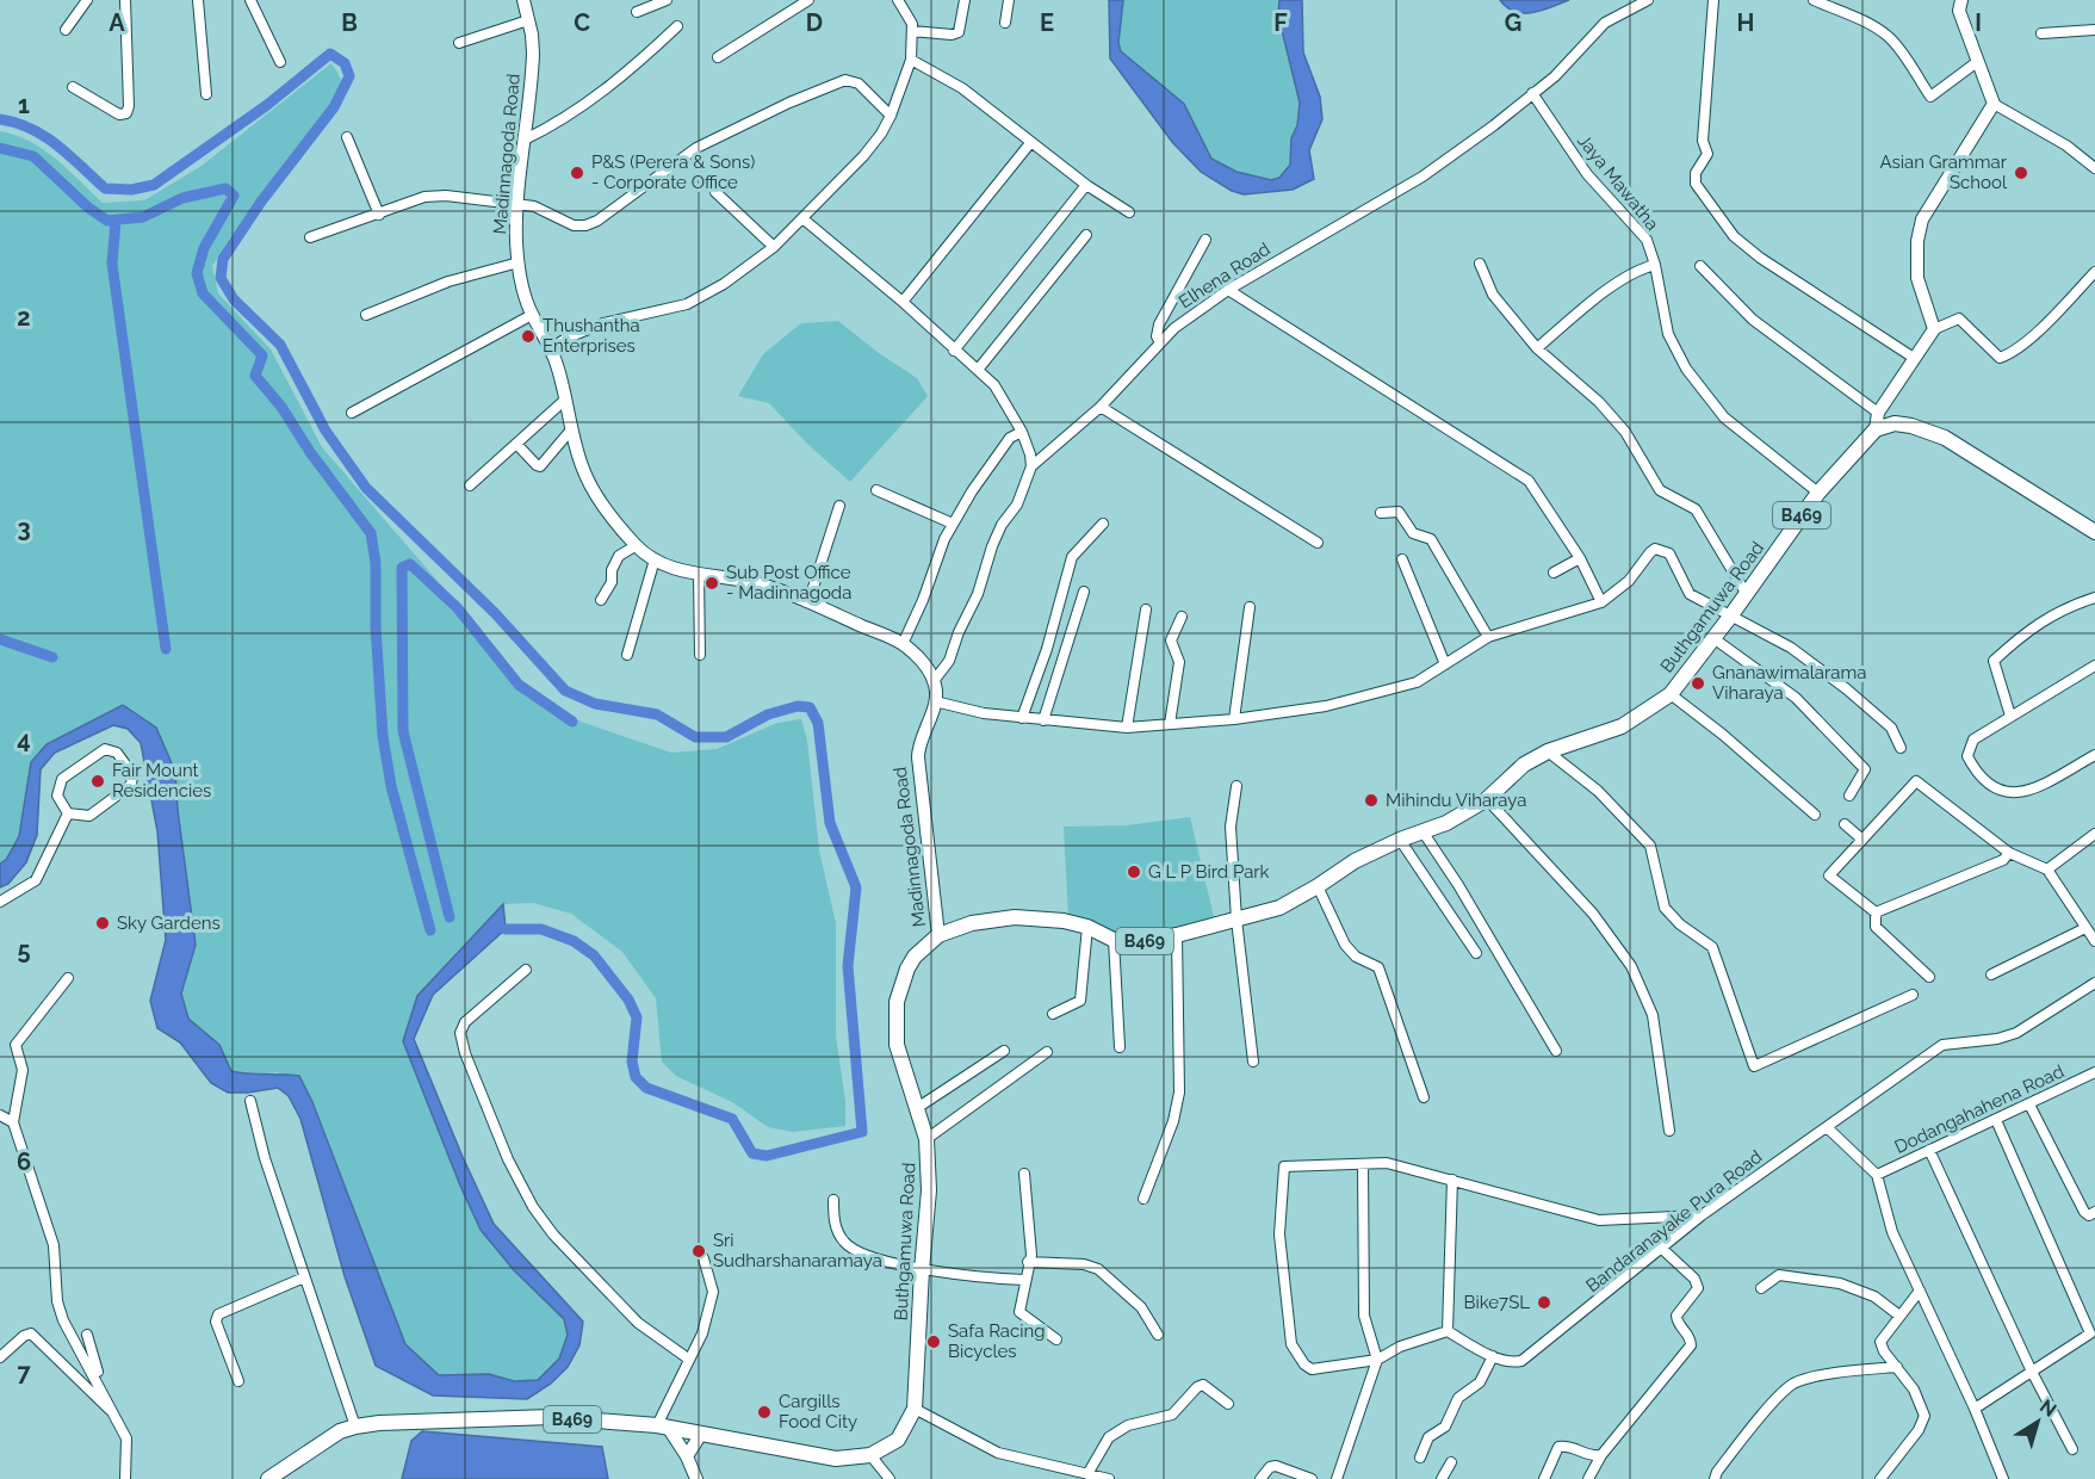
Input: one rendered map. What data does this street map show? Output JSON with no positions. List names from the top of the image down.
{
  "streets": {
    "main road": ["B469", "Buthgamuwa Road"],
    "street": [
      "Madinnagoda Road",
      "Jaya Mawatha",
      "Elhena Road",
      "Dodangahahena Road",
      "Bandaranayake Pura Road"
    ]
  },
  "crossings": [
    ["Madinnagoda Road", "Elhena Road"],
    ["Madinnagoda Road", "Buthgamuwa Road"],
    ["Jaya Mawatha", "Elhena Road"],
    ["Jaya Mawatha", "Buthgamuwa Road"]
  ],
  "places": [
    "P&S (Perera & Sons) - Corporate Office",
    "Asian Grammar School",
    "Thushantha Enterprises",
    "Sub Post Office - Madinnagoda",
    "Gnanawimalarama Viharaya",
    "Fair Mount Residencies",
    "Mihindu Viharaya",
    "G L P Bird Park",
    "Sky Gardens",
    "Sri Sudharshanaramaya",
    "Bike7SL",
    "Safa Racing Bicycles",
    "Cargills Food City"
  ],
  "north": "top right",
  "grid": {
    "columns": [
      "A",
      "B",
      "C",
      "D",
      "E",
      "F",
      "G",
      "H",
      "I"
    ],
    "rows": [
      "1",
      "2",
      "3",
      "4",
      "5",
      "6",
      "7"
    ]
  }
}
